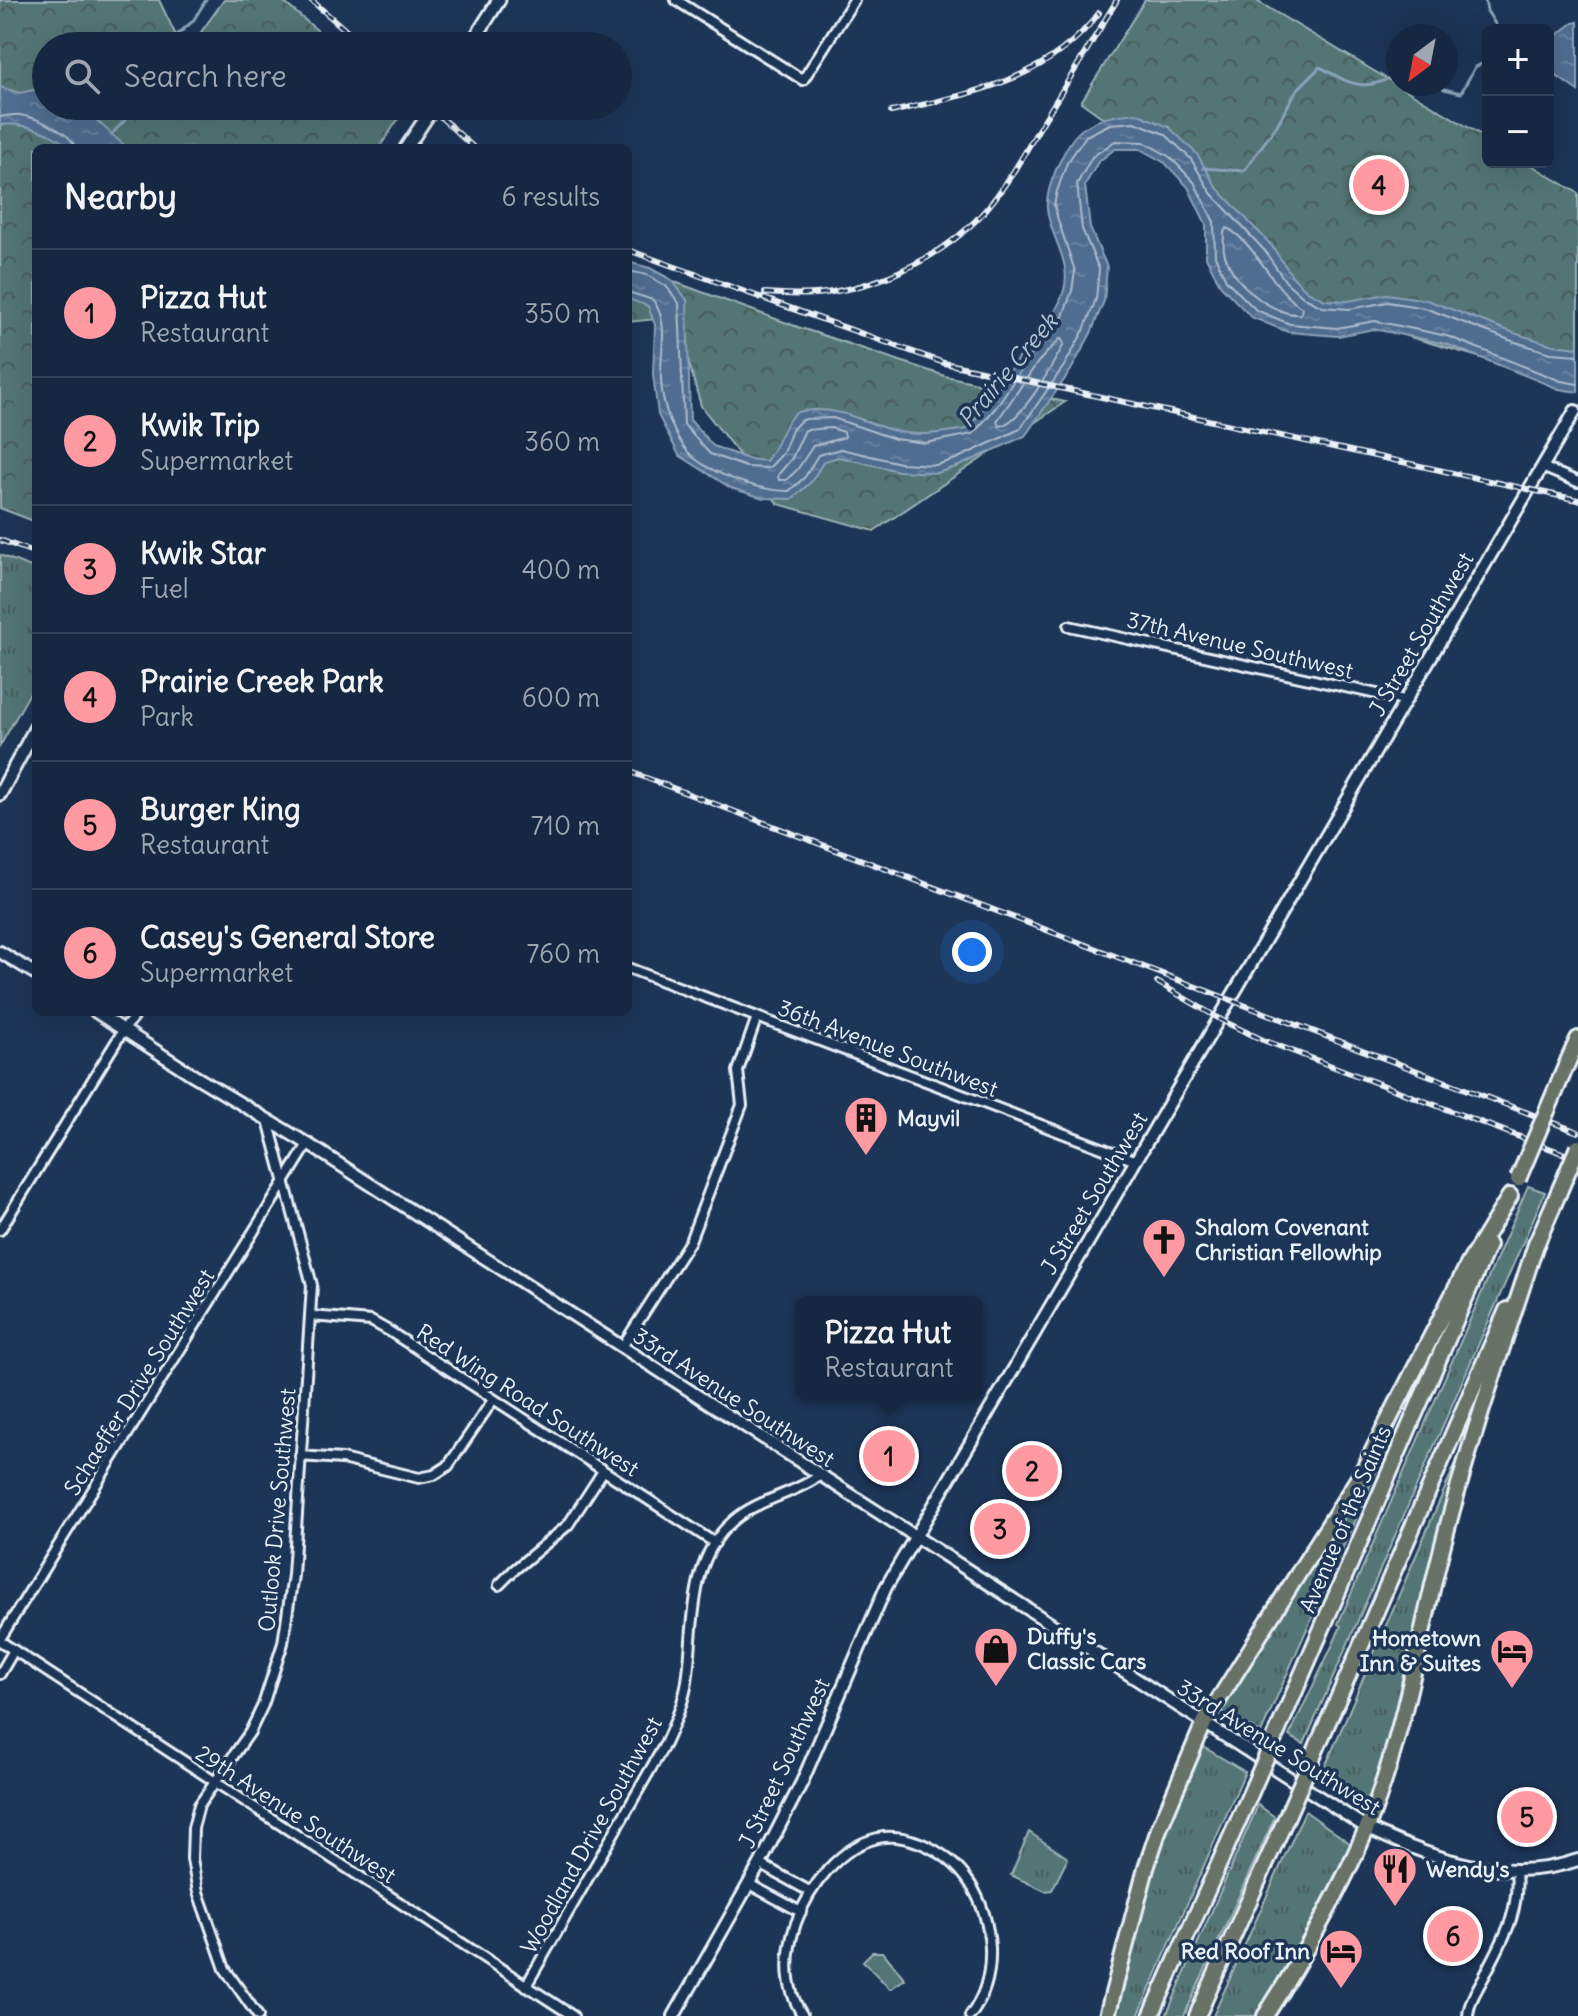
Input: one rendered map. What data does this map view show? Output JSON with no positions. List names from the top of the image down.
{
  "streets": {
    "highway": ["Avenue of the Saints"],
    "street": [
      "J Street Southwest",
      "37th Avenue Southwest",
      "36th Avenue Southwest",
      "Schaeffer Drive Southwest",
      "33rd Avenue Southwest",
      "Red Wing Road Southwest",
      "Outlook Drive Southwest",
      "29th Avenue Southwest",
      "Woodland Drive Southwest"
    ]
  },
  "crossings": [
    ["J Street Southwest", "37th Avenue Southwest"],
    ["J Street Southwest", "36th Avenue Southwest"],
    ["J Street Southwest", "33rd Avenue Southwest"],
    ["Schaeffer Drive Southwest", "33rd Avenue Southwest"],
    ["Schaeffer Drive Southwest", "Outlook Drive Southwest"],
    ["Schaeffer Drive Southwest", "29th Avenue Southwest"],
    ["33rd Avenue Southwest", "Outlook Drive Southwest"],
    ["33rd Avenue Southwest", "Woodland Drive Southwest"],
    ["Red Wing Road Southwest", "Outlook Drive Southwest"],
    ["Red Wing Road Southwest", "Woodland Drive Southwest"],
    ["Outlook Drive Southwest", "29th Avenue Southwest"],
    ["29th Avenue Southwest", "Woodland Drive Southwest"]
  ],
  "water": ["Prairie Creek"],
  "places": {
    "building": ["Mayvil"],
    "church": ["Shalom Covenant Christian Fellowhip"],
    "shop": ["Duffy's Classic Cars"],
    "hotel": ["Hometown Inn & Suites", "Red Roof Inn"],
    "restaurant": ["Wendy's"]
  },
  "north": "bottom left",
  "page": {
    "map_buttons": ["+", "−"],
    "search": "Search here",
    "heading": ["Nearby", "6 results"],
    "pins": [
      "4",
      "1",
      "2",
      "3",
      "5",
      "6"
    ],
    "list": [
      {
        "mark": "1",
        "name": "Pizza Hut",
        "note": "Restaurant",
        "value": "350 m"
      },
      {
        "mark": "2",
        "name": "Kwik Trip",
        "note": "Supermarket",
        "value": "360 m"
      },
      {
        "mark": "3",
        "name": "Kwik Star",
        "note": "Fuel",
        "value": "400 m"
      },
      {
        "mark": "4",
        "name": "Prairie Creek Park",
        "note": "Park",
        "value": "600 m"
      },
      {
        "mark": "5",
        "name": "Burger King",
        "note": "Restaurant",
        "value": "710 m"
      },
      {
        "mark": "6",
        "name": "Casey's General Store",
        "note": "Supermarket",
        "value": "760 m"
      }
    ],
    "popup": ["Pizza Hut", "Restaurant"]
  }
}
